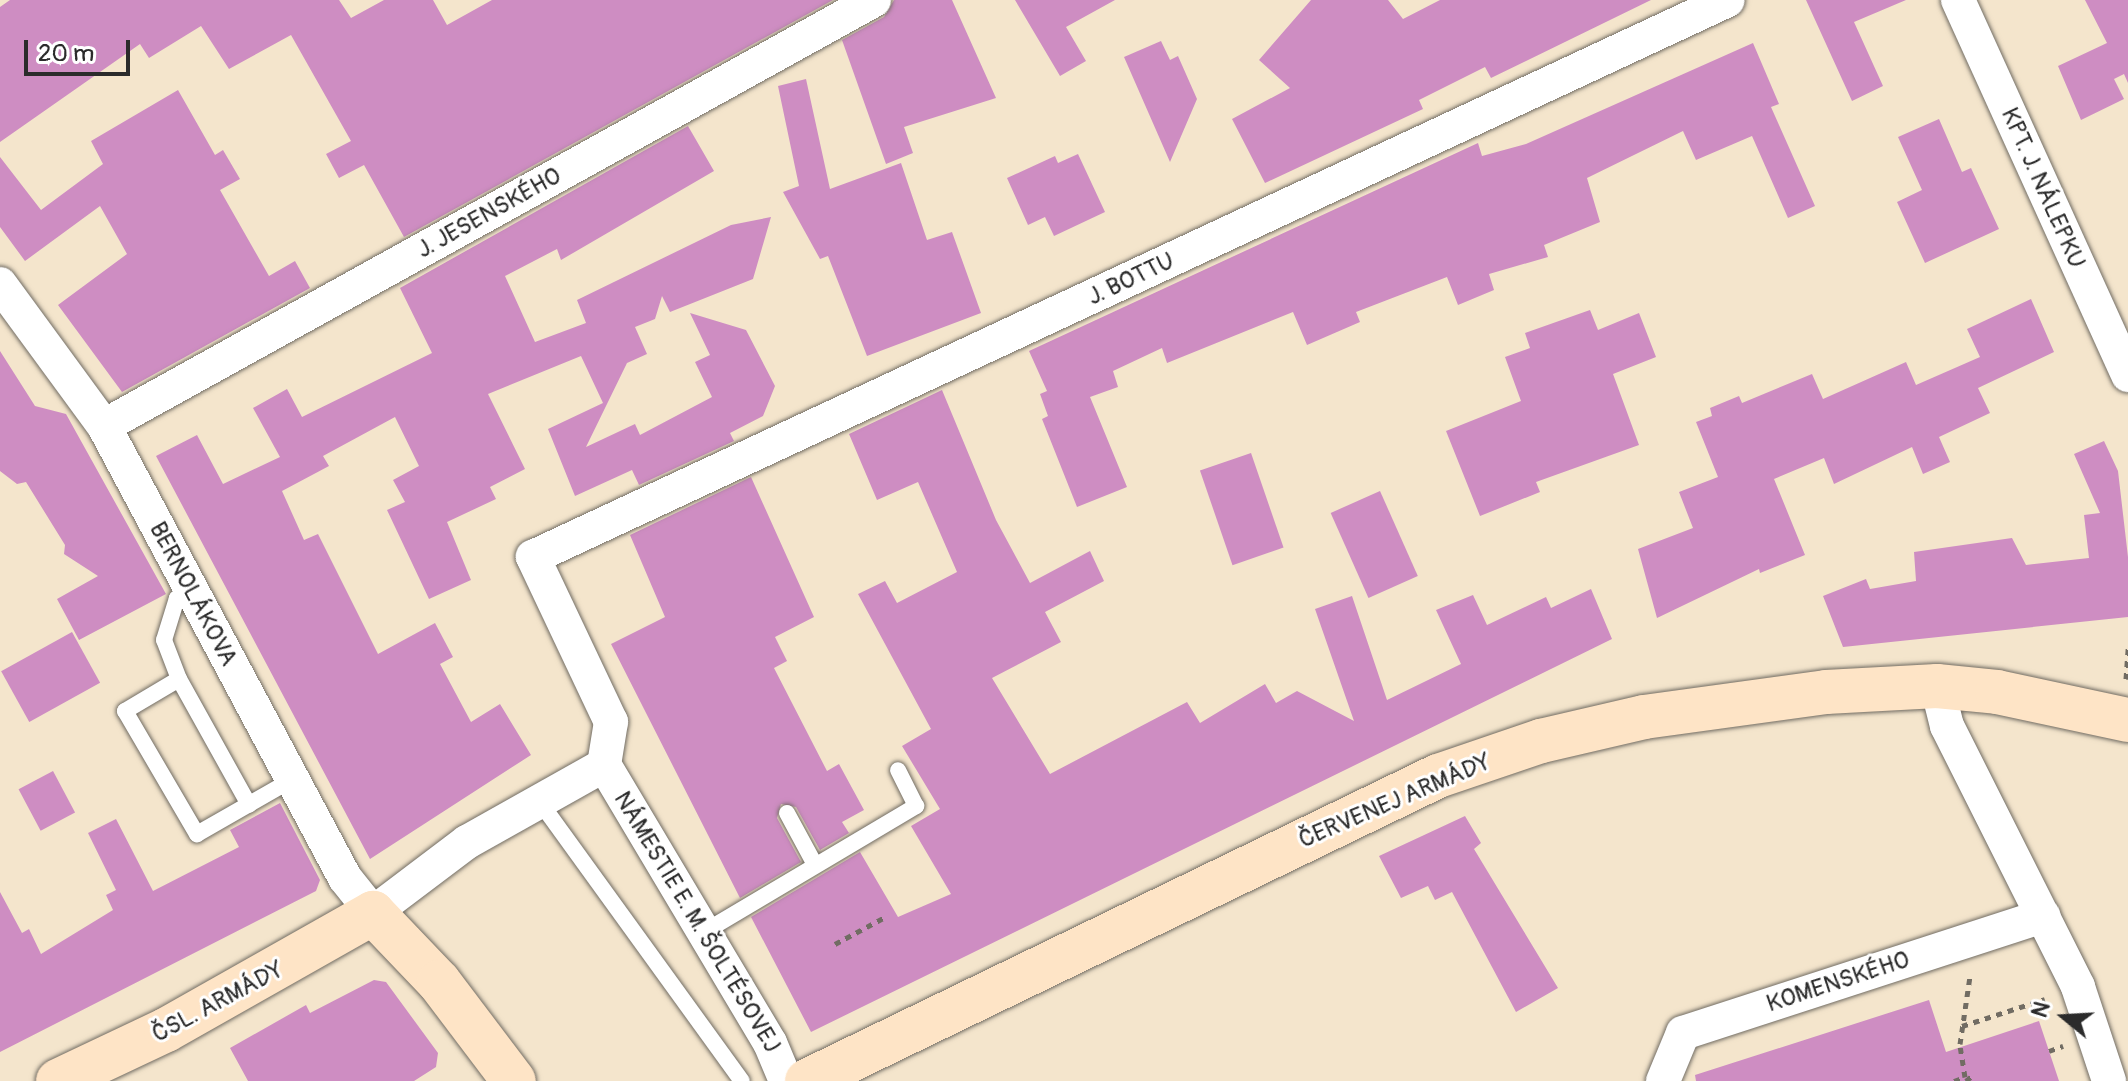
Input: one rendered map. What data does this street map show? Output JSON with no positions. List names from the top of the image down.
{
  "streets": {
    "street": [
      "KPT. J. NÁLEPKU",
      "J. JESENSKÉHO",
      "J. BOTTU",
      "BERNOLÁKOVA",
      "ČERVENEJ ARMÁDY",
      "NÁMESTIE E. M. ŠOLTÉSOVEJ",
      "KOMENSKÉHO",
      "ČSL. ARMÁDY"
    ]
  },
  "crossings": [
    ["J. JESENSKÉHO", "BERNOLÁKOVA"],
    ["J. BOTTU", "NÁMESTIE E. M. ŠOLTÉSOVEJ"],
    ["BERNOLÁKOVA", "NÁMESTIE E. M. ŠOLTÉSOVEJ"],
    ["BERNOLÁKOVA", "ČSL. ARMÁDY"],
    ["NÁMESTIE E. M. ŠOLTÉSOVEJ", "ČSL. ARMÁDY"]
  ],
  "scale_bar": "20 m",
  "north": "left"
}
